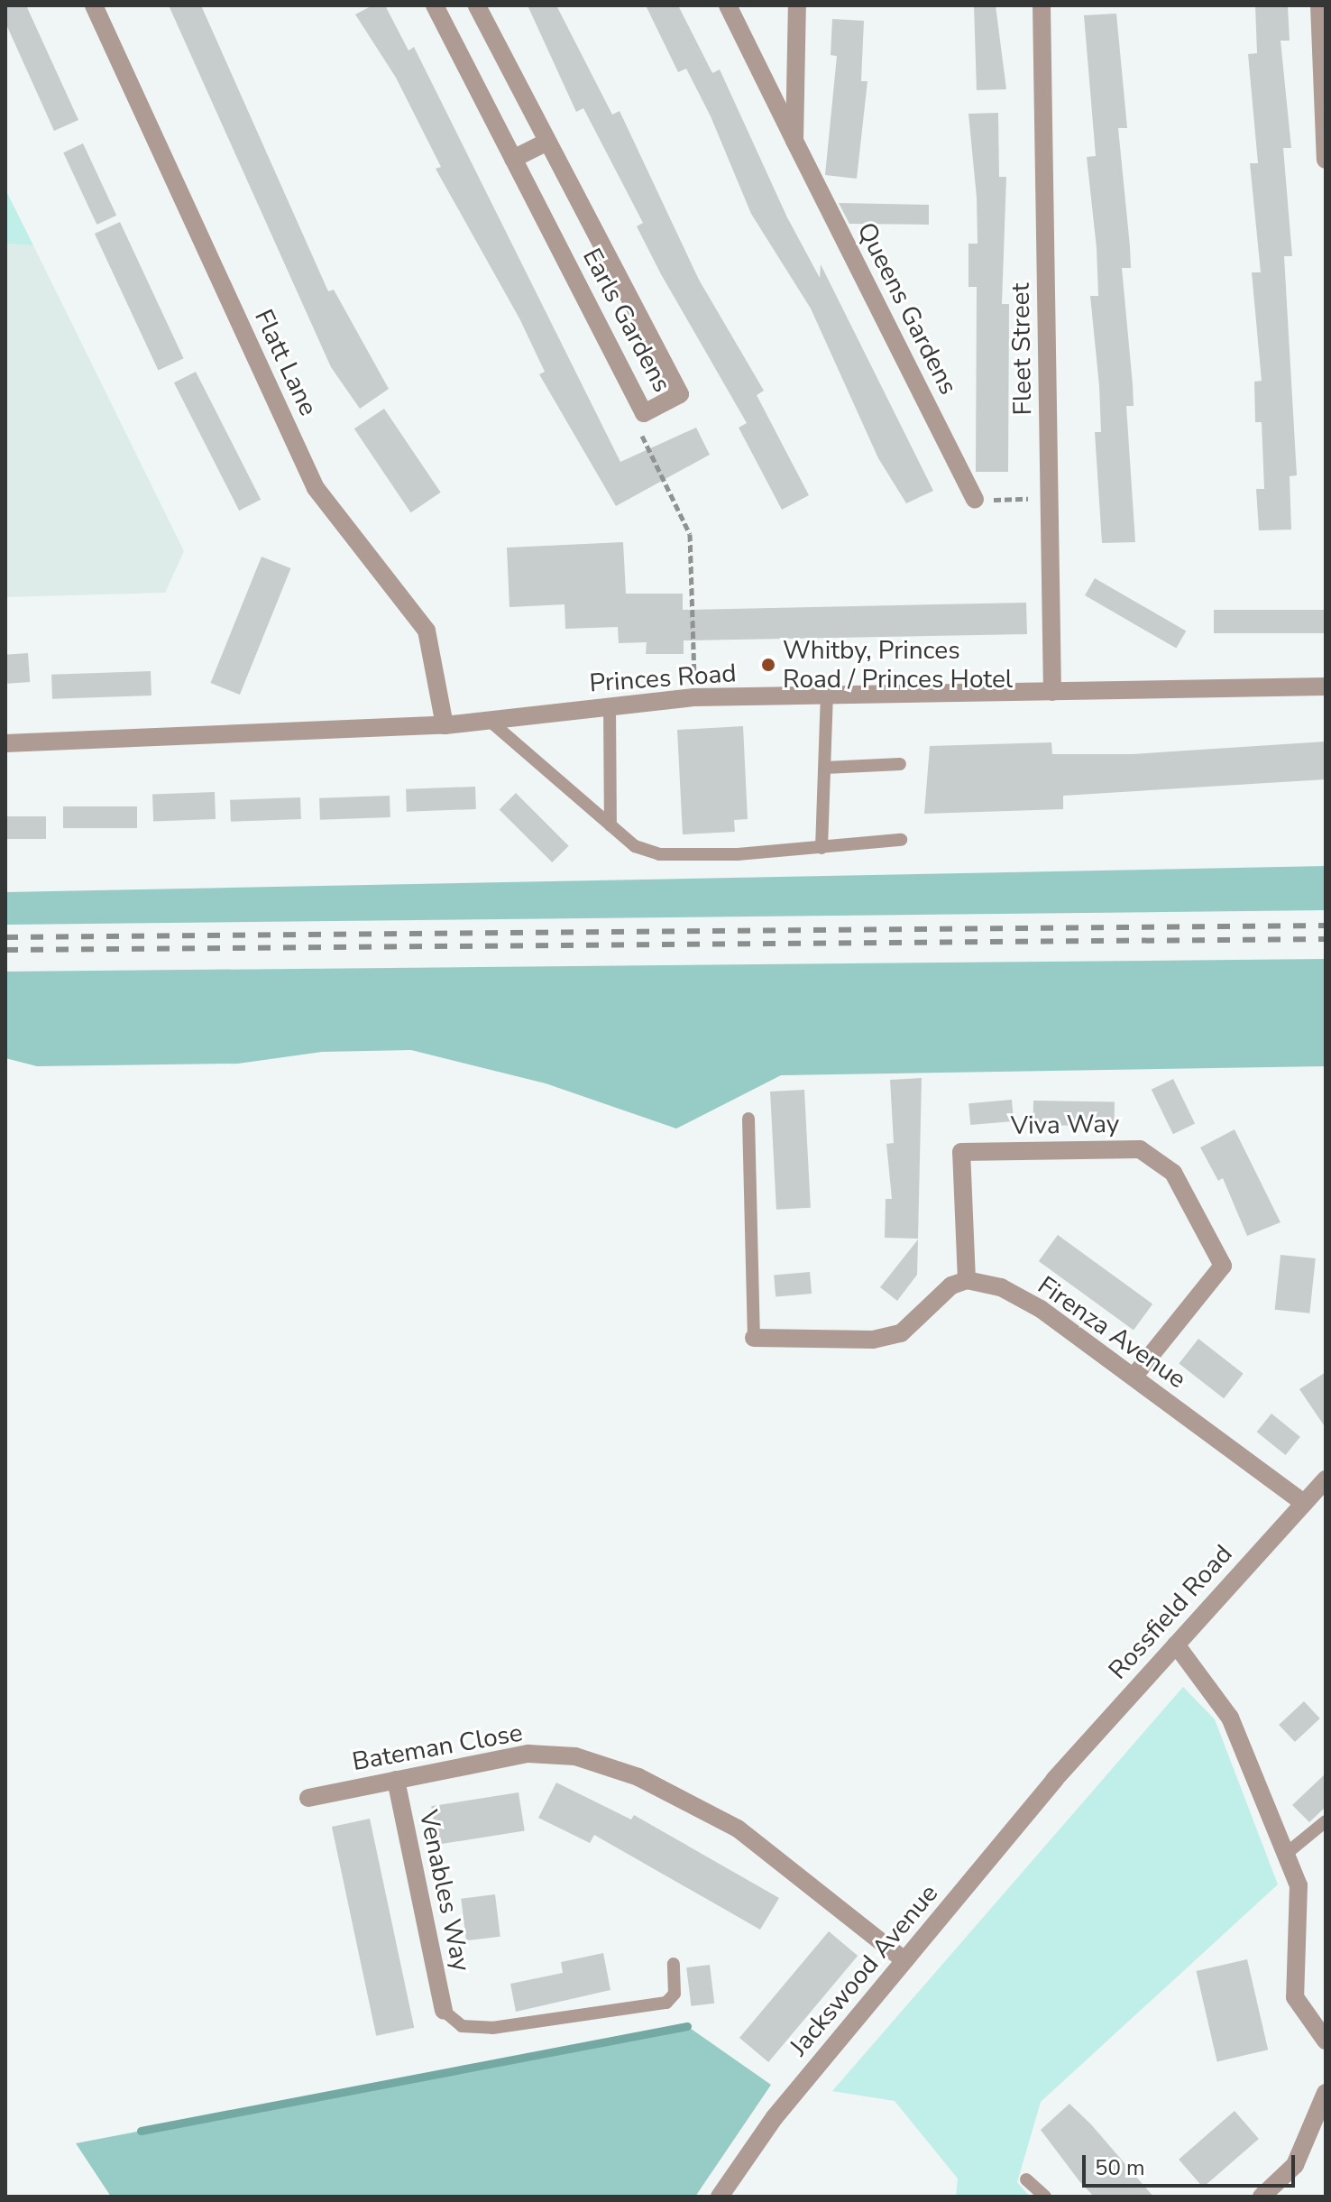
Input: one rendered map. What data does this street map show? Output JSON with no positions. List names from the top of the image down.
{
  "streets": {
    "street": [
      "Queens Gardens",
      "Earls Gardens",
      "Fleet Street",
      "Flatt Lane",
      "Princes Road",
      "Viva Way",
      "Firenza Avenue",
      "Rossfield Road",
      "Bateman Close",
      "Venables Way",
      "Jackswood Avenue"
    ]
  },
  "crossings": [
    ["Fleet Street", "Princes Road"],
    ["Flatt Lane", "Princes Road"],
    ["Viva Way", "Firenza Avenue"],
    ["Firenza Avenue", "Rossfield Road"],
    ["Rossfield Road", "Jackswood Avenue"],
    ["Bateman Close", "Venables Way"],
    ["Bateman Close", "Jackswood Avenue"]
  ],
  "places": ["Whitby, Princes Road / Princes Hotel"],
  "scale_bar": "50 m"
}
